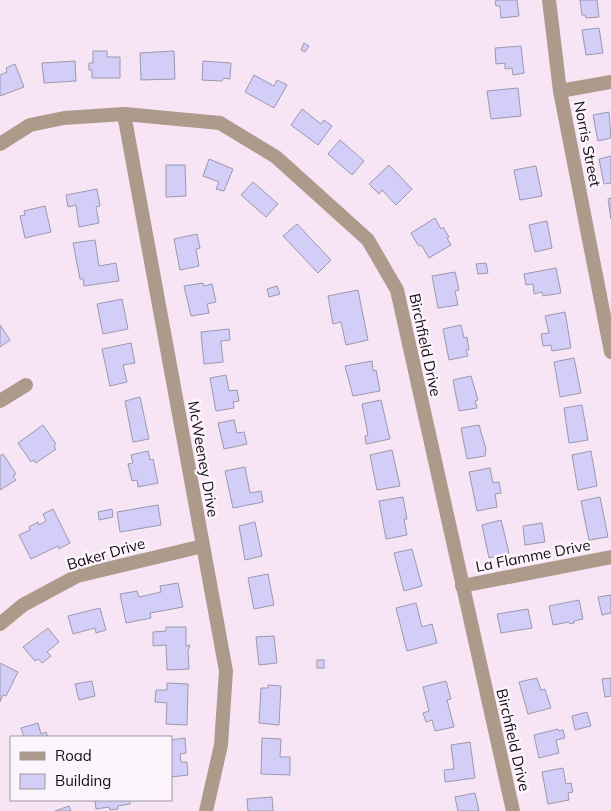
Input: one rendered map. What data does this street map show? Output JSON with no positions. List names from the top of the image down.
{
  "streets": {
    "street": [
      "Norris Street",
      "Birchfield Drive",
      "McWeeney Drive",
      "Baker Drive",
      "La Flamme Drive"
    ]
  },
  "crossings": [
    ["Birchfield Drive", "McWeeney Drive"],
    ["Birchfield Drive", "La Flamme Drive"],
    ["McWeeney Drive", "Baker Drive"]
  ],
  "legend": ["Road", "Building"]
}
